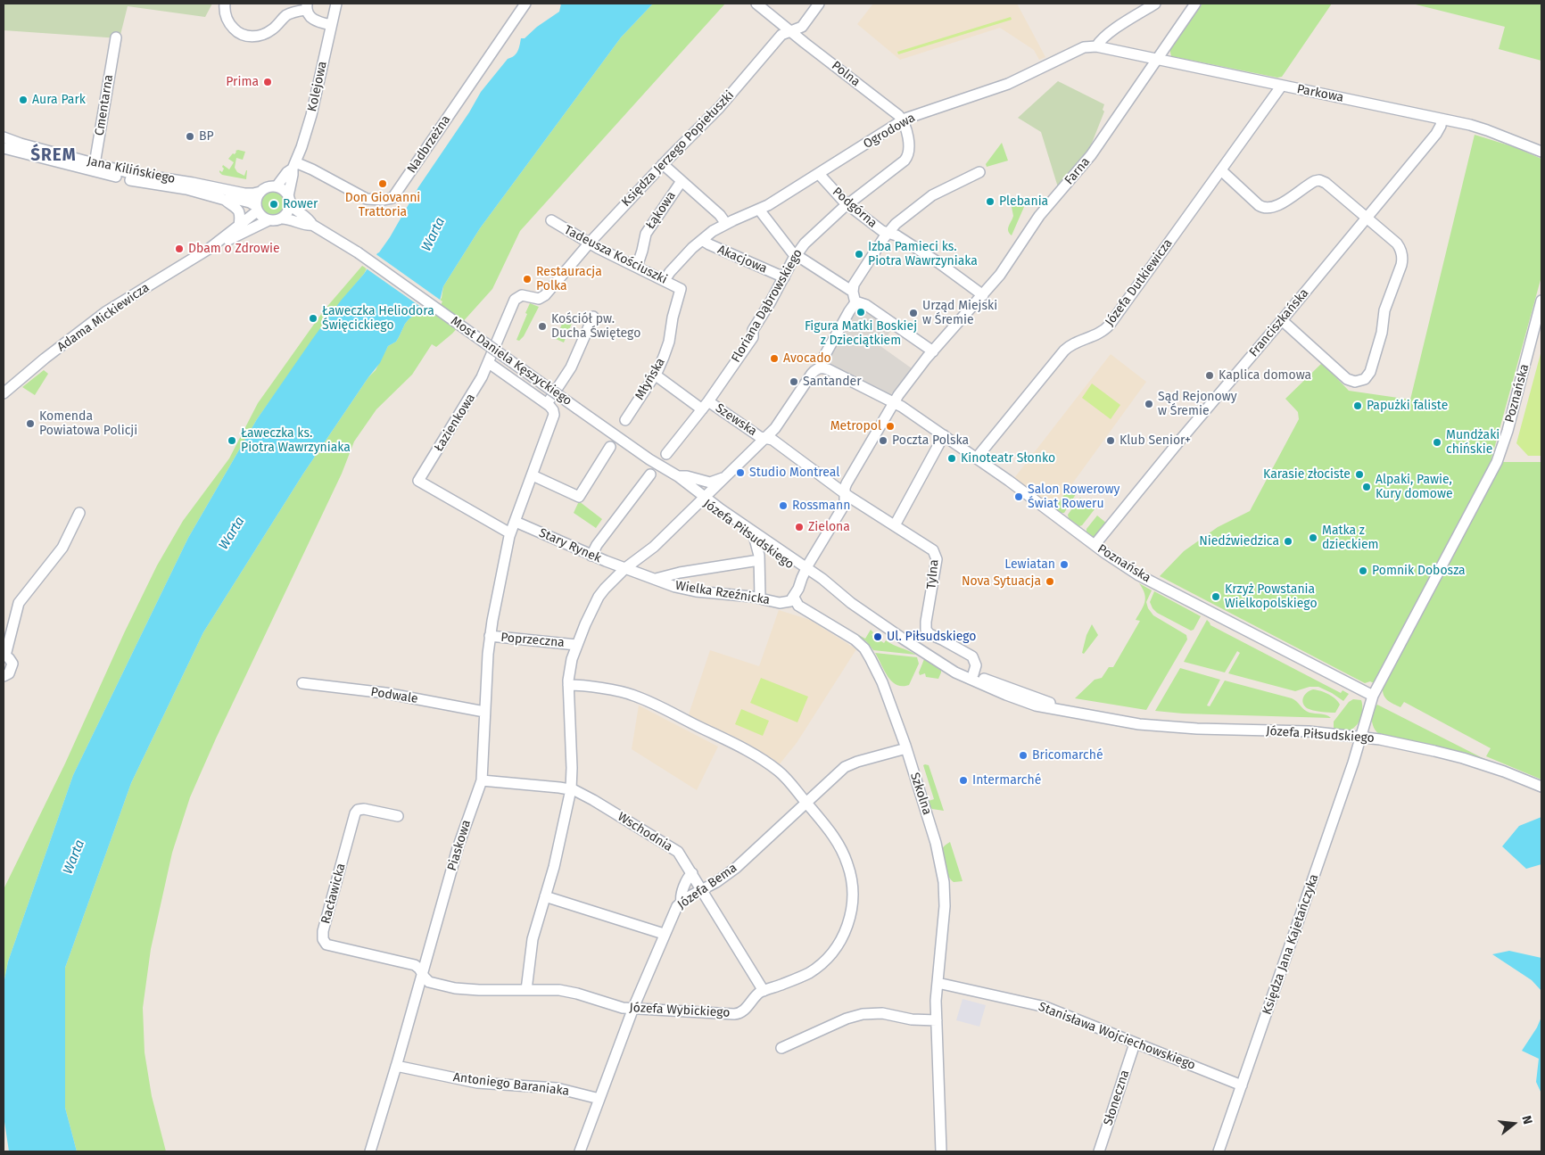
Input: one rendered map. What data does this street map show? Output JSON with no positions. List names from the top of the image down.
{
  "streets": {
    "street": [
      "Polna",
      "Kolejowa",
      "Parkowa",
      "Cmentarna",
      "Ogrodowa",
      "Nadbrzeżna",
      "Księdza Jerzego Popiełuszki",
      "Jana Kilińskiego",
      "Farna",
      "Podgórna",
      "Łąkowa",
      "Tadeusza Kościuszki",
      "Akacjowa",
      "Józefa Dutkiewicza",
      "Floriana Dąbrowskiego",
      "Adama Mickiewicza",
      "Franciszkańska",
      "Most Daniela Kęszyckiego",
      "Młyńska",
      "Poznańska",
      "Szewska",
      "Łazienkowa",
      "Józefa Piłsudskiego",
      "Stary Rynek",
      "Tylna",
      "Wielka Rzeźnicka",
      "Poprzeczna",
      "Podwale",
      "Szkolna",
      "Wschodnia",
      "Piaskowa",
      "Józefa Bema",
      "Racławicka",
      "Księdza Jana Kajetańczyka",
      "Józefa Wybickiego",
      "Stanisława Wojciechowskiego",
      "Antoniego Baraniaka",
      "Słoneczna"
    ]
  },
  "crossings": [
    ["Polna", "Ogrodowa"],
    ["Polna", "Księdza Jerzego Popiełuszki"],
    ["Polna", "Floriana Dąbrowskiego"],
    ["Kolejowa", "Nadbrzeżna"],
    ["Kolejowa", "Jana Kilińskiego"],
    ["Kolejowa", "Adama Mickiewicza"],
    ["Parkowa", "Ogrodowa"],
    ["Parkowa", "Farna"],
    ["Parkowa", "Józefa Dutkiewicza"],
    ["Parkowa", "Franciszkańska"],
    ["Cmentarna", "Jana Kilińskiego"],
    ["Ogrodowa", "Podgórna"],
    ["Ogrodowa", "Tadeusza Kościuszki"],
    ["Ogrodowa", "Akacjowa"],
    ["Ogrodowa", "Floriana Dąbrowskiego"],
    ["Księdza Jerzego Popiełuszki", "Tadeusza Kościuszki"],
    ["Księdza Jerzego Popiełuszki", "Łazienkowa"],
    ["Jana Kilińskiego", "Adama Mickiewicza"],
    ["Farna", "Podgórna"],
    ["Farna", "Poznańska"],
    ["Farna", "Szewska"],
    ["Farna", "Tylna"],
    ["Podgórna", "Floriana Dąbrowskiego"],
    ["Łąkowa", "Tadeusza Kościuszki"],
    ["Tadeusza Kościuszki", "Młyńska"],
    ["Akacjowa", "Floriana Dąbrowskiego"],
    ["Józefa Dutkiewicza", "Poznańska"],
    ["Floriana Dąbrowskiego", "Szewska"],
    ["Franciszkańska", "Poznańska"],
    ["Most Daniela Kęszyckiego", "Józefa Piłsudskiego"],
    ["Młyńska", "Szewska"],
    ["Poznańska", "Józefa Piłsudskiego"],
    ["Poznańska", "Księdza Jana Kajetańczyka"],
    ["Szewska", "Tylna"],
    ["Łazienkowa", "Piaskowa"],
    ["Józefa Piłsudskiego", "Tylna"],
    ["Józefa Piłsudskiego", "Księdza Jana Kajetańczyka"],
    ["Stary Rynek", "Wielka Rzeźnicka"],
    ["Wielka Rzeźnicka", "Szkolna"],
    ["Poprzeczna", "Piaskowa"],
    ["Podwale", "Piaskowa"],
    ["Szkolna", "Józefa Bema"],
    ["Szkolna", "Stanisława Wojciechowskiego"],
    ["Wschodnia", "Piaskowa"],
    ["Wschodnia", "Józefa Bema"],
    ["Wschodnia", "Józefa Wybickiego"],
    ["Piaskowa", "Racławicka"],
    ["Piaskowa", "Józefa Wybickiego"],
    ["Piaskowa", "Antoniego Baraniaka"],
    ["Józefa Bema", "Józefa Wybickiego"],
    ["Józefa Bema", "Antoniego Baraniaka"],
    ["Racławicka", "Józefa Wybickiego"],
    ["Księdza Jana Kajetańczyka", "Stanisława Wojciechowskiego"],
    ["Stanisława Wojciechowskiego", "Słoneczna"]
  ],
  "districts": ["ŚREM"],
  "water": ["Warta"],
  "places": [
    "Prima",
    "Aura Park",
    "BP",
    "Don Giovanni Trattoria",
    "Plebania",
    "Rower",
    "Dbam o Zdrowie",
    "Izba Pamieci ks. Piotra Wawrzyniaka",
    "Restauracja Polka",
    "Figura Matki Boskiej z Dzieciątkiem",
    "Urząd Miejski w Śremie",
    "Ławeczka Heliodora Święcickiego",
    "Kościół pw. Ducha Świętego",
    "Avocado",
    "Kaplica domowa",
    "Santander",
    "Sąd Rejonowy w Śremie",
    "Papużki faliste",
    "Komenda Powiatowa Policji",
    "Metropol",
    "Ławeczka ks. Piotra Wawrzyniaka",
    "Poczta Polska",
    "Klub Senior+",
    "Mundżaki chińskie",
    "Kinoteatr Słonko",
    "Studio Montreal",
    "Karasie złociste",
    "Alpaki, Pawie, Kury domowe",
    "Salon Rowerowy Świat Roweru",
    "Rossmann",
    "Zielona",
    "Matka z dzieckiem",
    "Niedźwiedzica",
    "Lewiatan",
    "Pomnik Dobosza",
    "Nova Sytuacja",
    "Krzyż Powstania Wielkopolskiego",
    "Ul. Piłsudskiego",
    "Bricomarché",
    "Intermarché"
  ],
  "north": "right"
}
